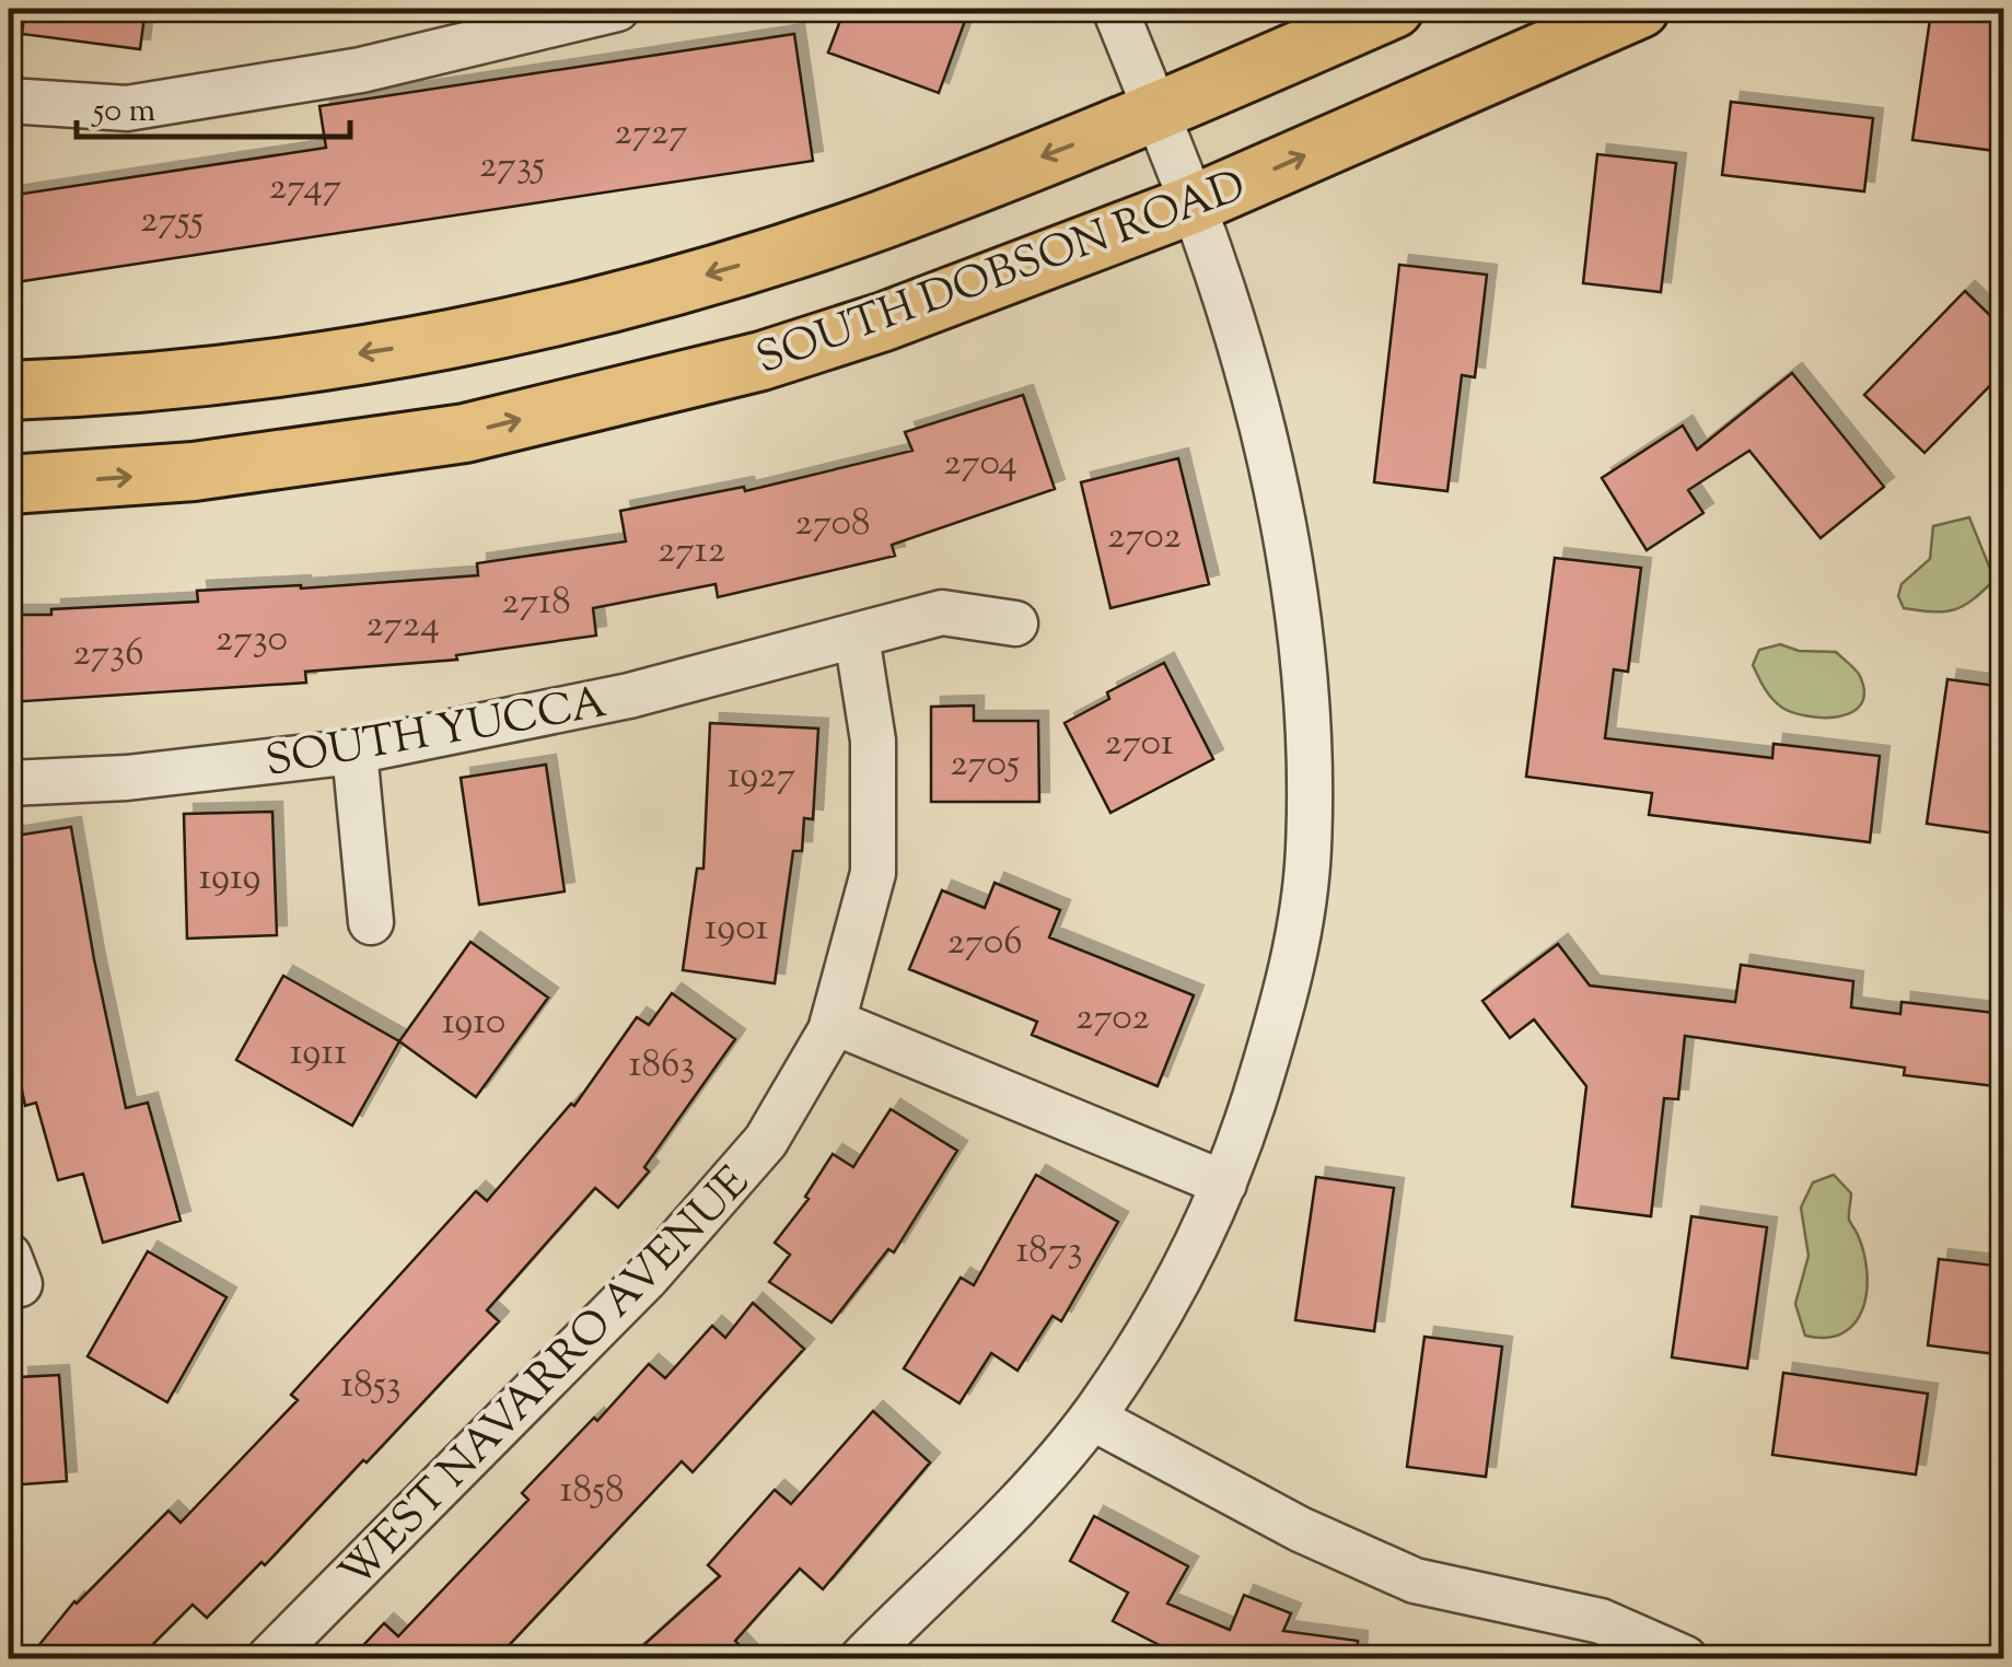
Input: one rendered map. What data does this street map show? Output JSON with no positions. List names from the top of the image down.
{
  "streets": {
    "main road": ["SOUTH DOBSON ROAD"],
    "street": ["SOUTH YUCCA", "WEST NAVARRO AVENUE"]
  },
  "crossings": [
    ["SOUTH YUCCA", "WEST NAVARRO AVENUE"]
  ],
  "house_numbers": [
    "2727",
    "2735",
    "2747",
    "2755",
    "2704",
    "2708",
    "2702",
    "2712",
    "2718",
    "2724",
    "2730",
    "2736",
    "2701",
    "2705",
    "1927",
    "1919",
    "1901",
    "2706",
    "2702",
    "1910",
    "1911",
    "1863",
    "1873",
    "1853",
    "1858"
  ],
  "scale_bar": "50 m"
}
